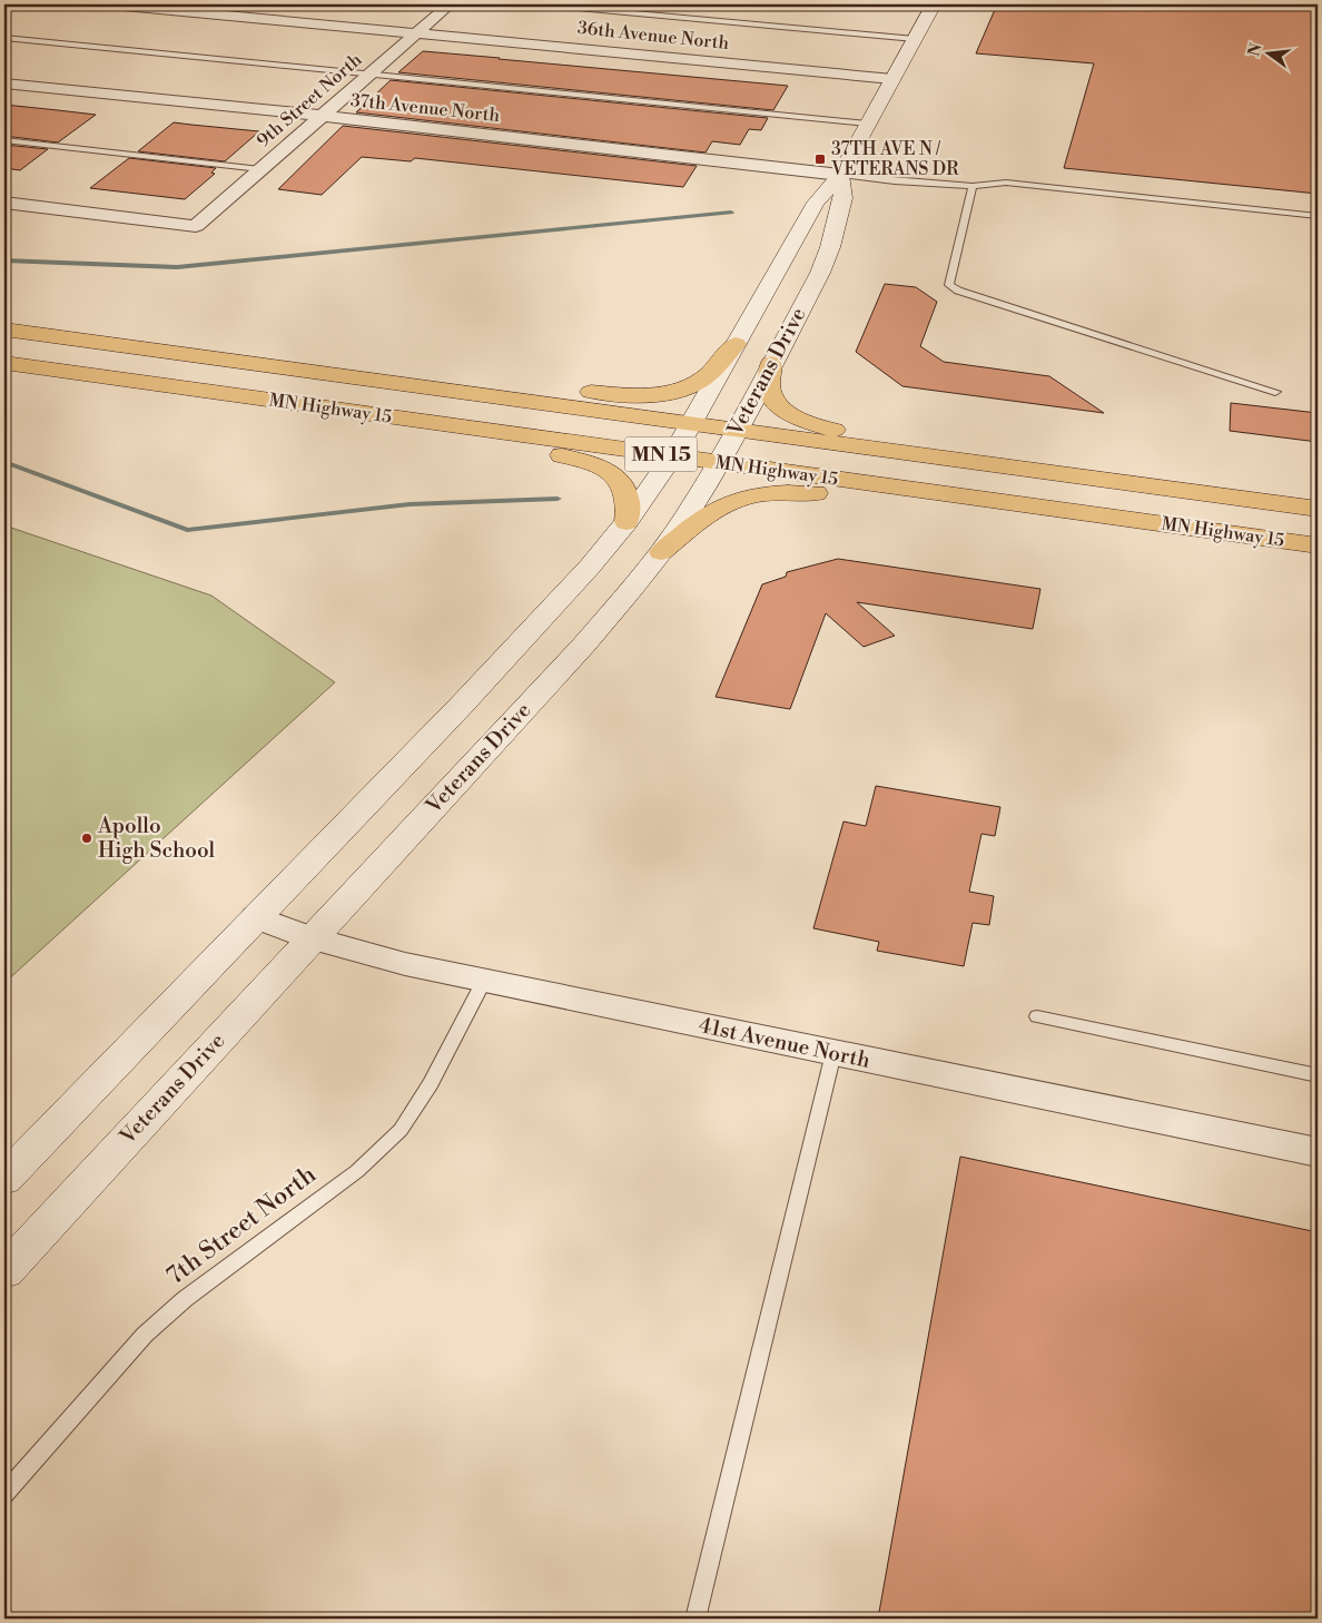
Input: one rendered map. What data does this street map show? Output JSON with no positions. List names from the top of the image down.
{
  "streets": {
    "highway": ["MN Highway 15", "MN 15"],
    "main road": ["Veterans Drive"],
    "street": [
      "36th Avenue North",
      "9th Street North",
      "37th Avenue North",
      "41st Avenue North"
    ],
    "lane": ["7th Street North"]
  },
  "crossings": [
    ["36th Avenue North", "9th Street North"],
    ["36th Avenue North", "Veterans Drive"],
    ["9th Street North", "37th Avenue North"],
    ["37th Avenue North", "Veterans Drive"],
    ["Veterans Drive", "MN Highway 15"],
    ["Veterans Drive", "41st Avenue North"],
    ["41st Avenue North", "7th Street North"]
  ],
  "places": {
    "transit": ["37TH AVE N / VETERANS DR"],
    "other": ["Apollo High School"]
  },
  "north": "left"
}
